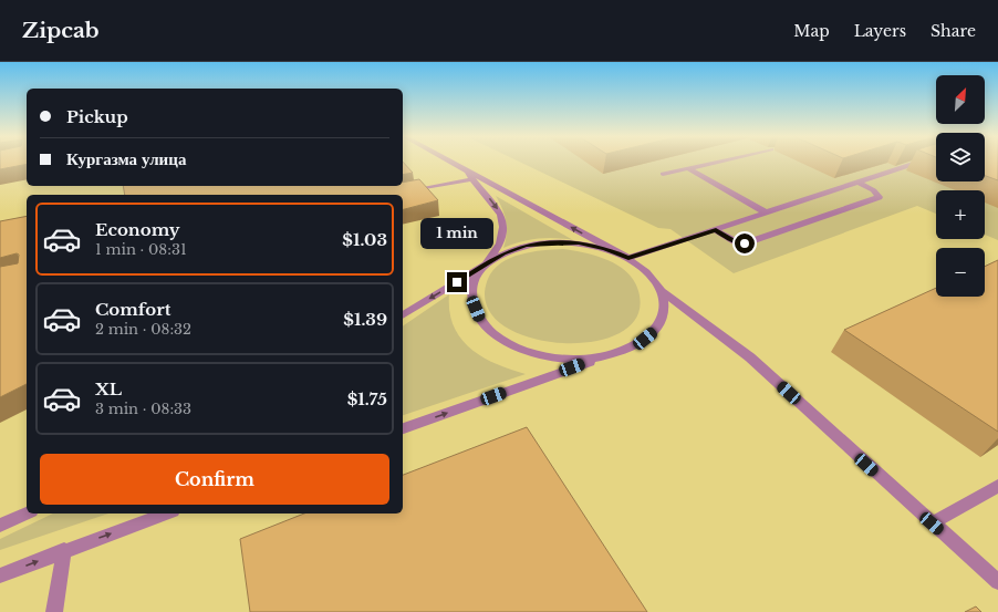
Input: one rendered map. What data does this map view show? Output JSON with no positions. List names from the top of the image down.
{
  "north": "top right",
  "page": {
    "header": "Zipcab",
    "nav": ["Map", "Layers", "Share"],
    "map_buttons": ["+", "−"],
    "banner": ["Pickup", "Кургазма улица"],
    "list": [
      {
        "name": "Economy",
        "note": "1 min · 08:31",
        "value": "$1.03"
      },
      {
        "name": "Comfort",
        "note": "2 min · 08:32",
        "value": "$1.39"
      },
      {
        "name": "XL",
        "note": "3 min · 08:33",
        "value": "$1.75"
      }
    ],
    "bubble": "1 min",
    "buttons": "Confirm"
  }
}
